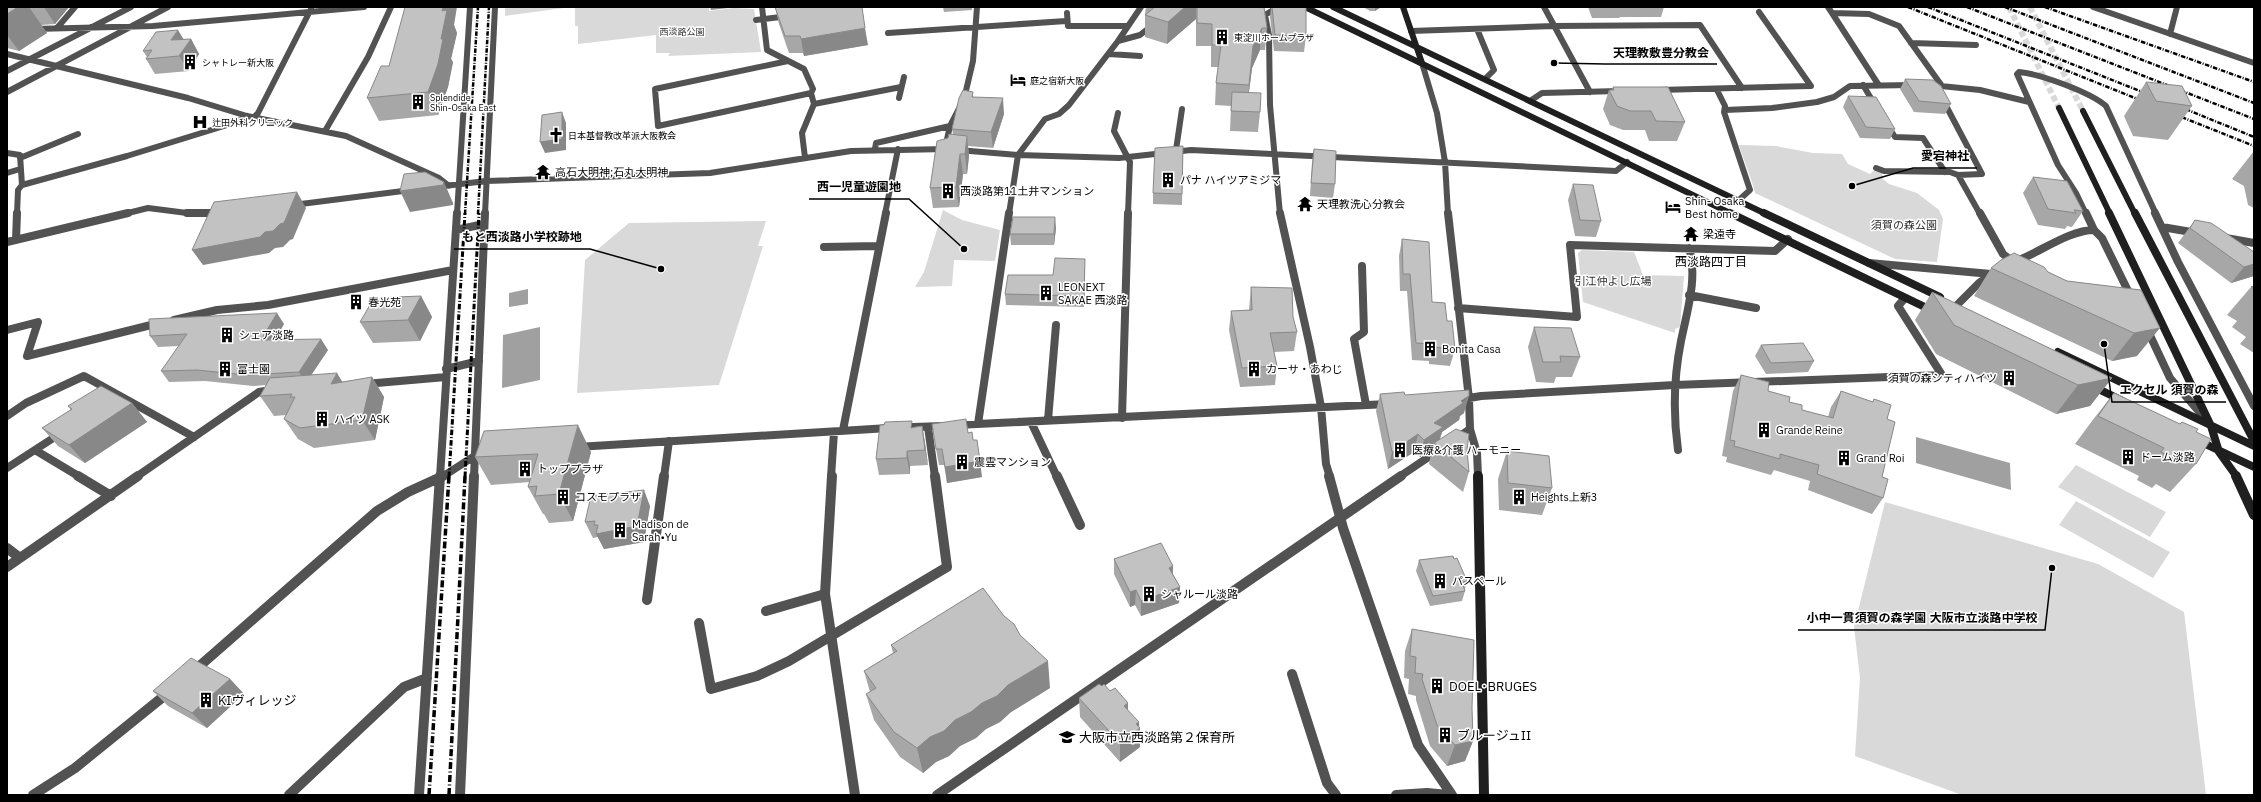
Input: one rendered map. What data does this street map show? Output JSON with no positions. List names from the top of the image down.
{
  "districts": ["西淡路四丁目"],
  "parks": ["西淡路公園", "須賀の森公園", "引江仲よし広場"],
  "places": {
    "building": [
      "東淀川ホームプラザ",
      "シャトレー新大阪",
      "Splendide Shin-Osaka East",
      "パナ ハイツアミジマ",
      "西淡路第11土井マンション",
      "LEONEXT SAKAE 西淡路",
      "春光苑",
      "シェア淡路",
      "Bonita Casa",
      "富士園",
      "カーサ・あわじ",
      "須賀の森シティハイツ",
      "ハイツ ASK",
      "Grande Reine",
      "医療&介護 ハーモニー",
      "ドーム淡路",
      "Grand Roi",
      "震雲マンション",
      "トッププラザ",
      "コスモプラザ",
      "Heights上新3",
      "Madison de Sarah•Yu",
      "パスペール",
      "シャルール淡路",
      "DOEL･BRUGES",
      "KIヴィレッジ",
      "ブルージュII"
    ],
    "other": [
      "天理教敷豊分教会",
      "愛宕神社",
      "西一児童遊園地",
      "もと西淡路小学校跡地",
      "エクセル 須賀の森",
      "小中一貫須賀の森学園 大阪市立淡路中学校"
    ],
    "hotel": ["庭之宿新大阪", "Shin- Osaka Best home"],
    "hospital": ["辻田外科クリニック"],
    "church": ["日本基督教改革派大阪教会"],
    "temple": ["高石大明神;石丸大明神", "天理教洗心分教会", "梁遠寺"],
    "school or university": ["大阪市立西淡路第２保育所"]
  }
}
